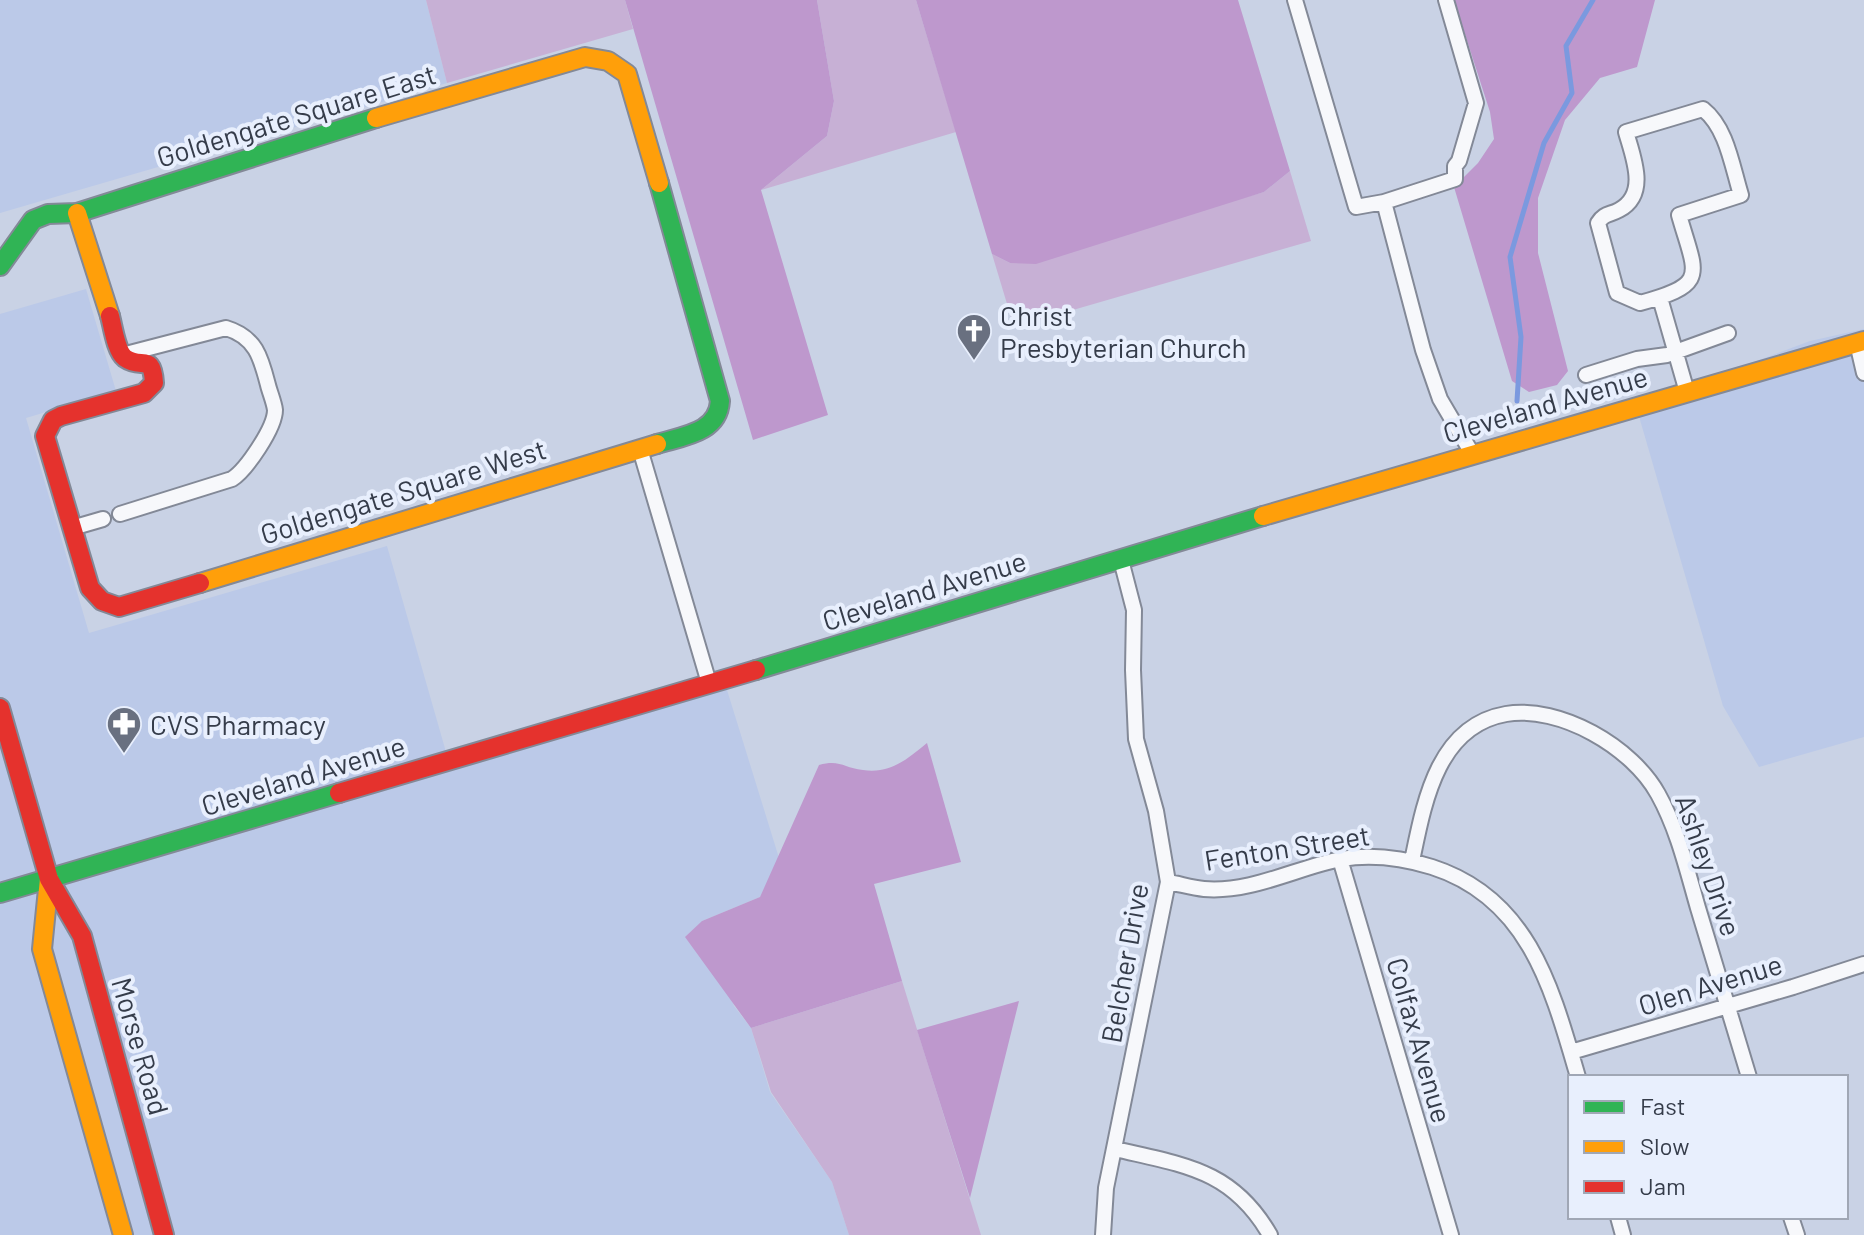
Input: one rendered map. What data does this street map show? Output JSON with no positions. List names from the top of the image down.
{
  "streets": {
    "main road": [
      "Goldengate Square East",
      "Cleveland Avenue",
      "Goldengate Square West",
      "Morse Road"
    ],
    "street": [
      "Fenton Street",
      "Ashley Drive",
      "Belcher Drive",
      "Olen Avenue",
      "Colfax Avenue"
    ]
  },
  "crossings": [
    ["Goldengate Square East", "Goldengate Square West"],
    ["Cleveland Avenue", "Belcher Drive"],
    ["Cleveland Avenue", "Morse Road"],
    ["Fenton Street", "Ashley Drive"],
    ["Fenton Street", "Belcher Drive"],
    ["Fenton Street", "Olen Avenue"],
    ["Fenton Street", "Colfax Avenue"],
    ["Ashley Drive", "Olen Avenue"]
  ],
  "places": {
    "church": ["Christ Presbyterian Church"],
    "pharmacy": ["CVS Pharmacy"]
  },
  "legend": ["Fast", "Slow", "Jam"]
}
